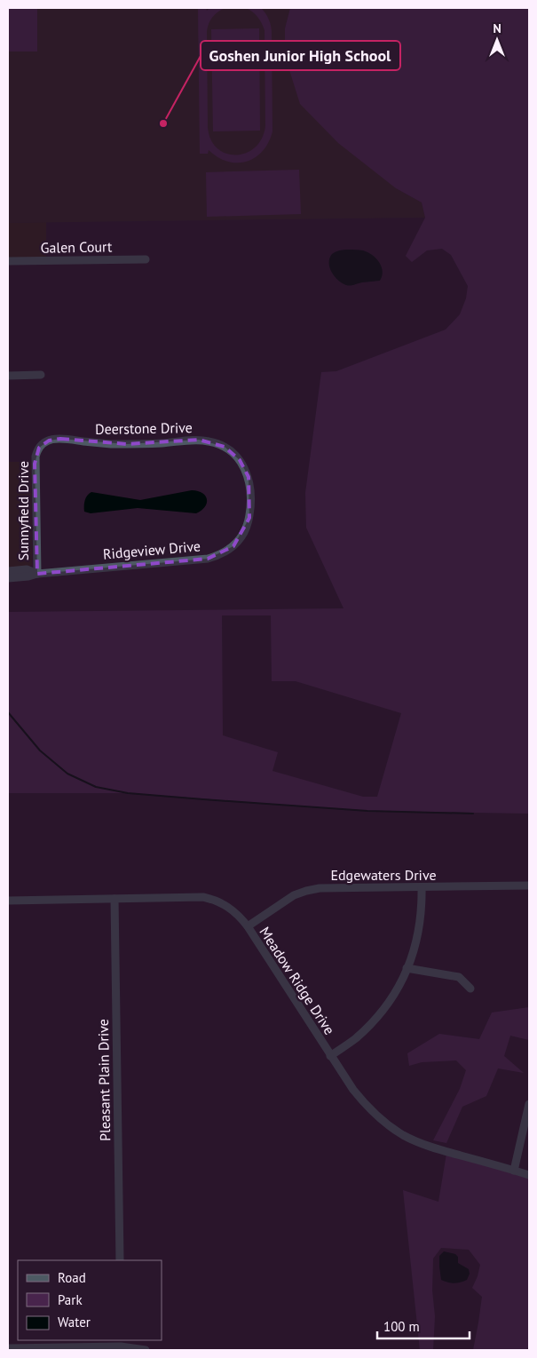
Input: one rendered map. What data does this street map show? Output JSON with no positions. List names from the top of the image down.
{
  "streets": {
    "street": [
      "Galen Court",
      "Deerstone Drive",
      "Sunnyfield Drive",
      "Ridgeview Drive",
      "Edgewaters Drive",
      "Meadow Ridge Drive",
      "Pleasant Plain Drive"
    ]
  },
  "crossings": [
    ["Deerstone Drive", "Sunnyfield Drive"],
    ["Deerstone Drive", "Ridgeview Drive"],
    ["Sunnyfield Drive", "Ridgeview Drive"],
    ["Edgewaters Drive", "Meadow Ridge Drive"],
    ["Meadow Ridge Drive", "Pleasant Plain Drive"]
  ],
  "places": ["Goshen Junior High School"],
  "legend": ["Road", "Park", "Water"],
  "scale_bar": "100 m",
  "north": "top"
}
